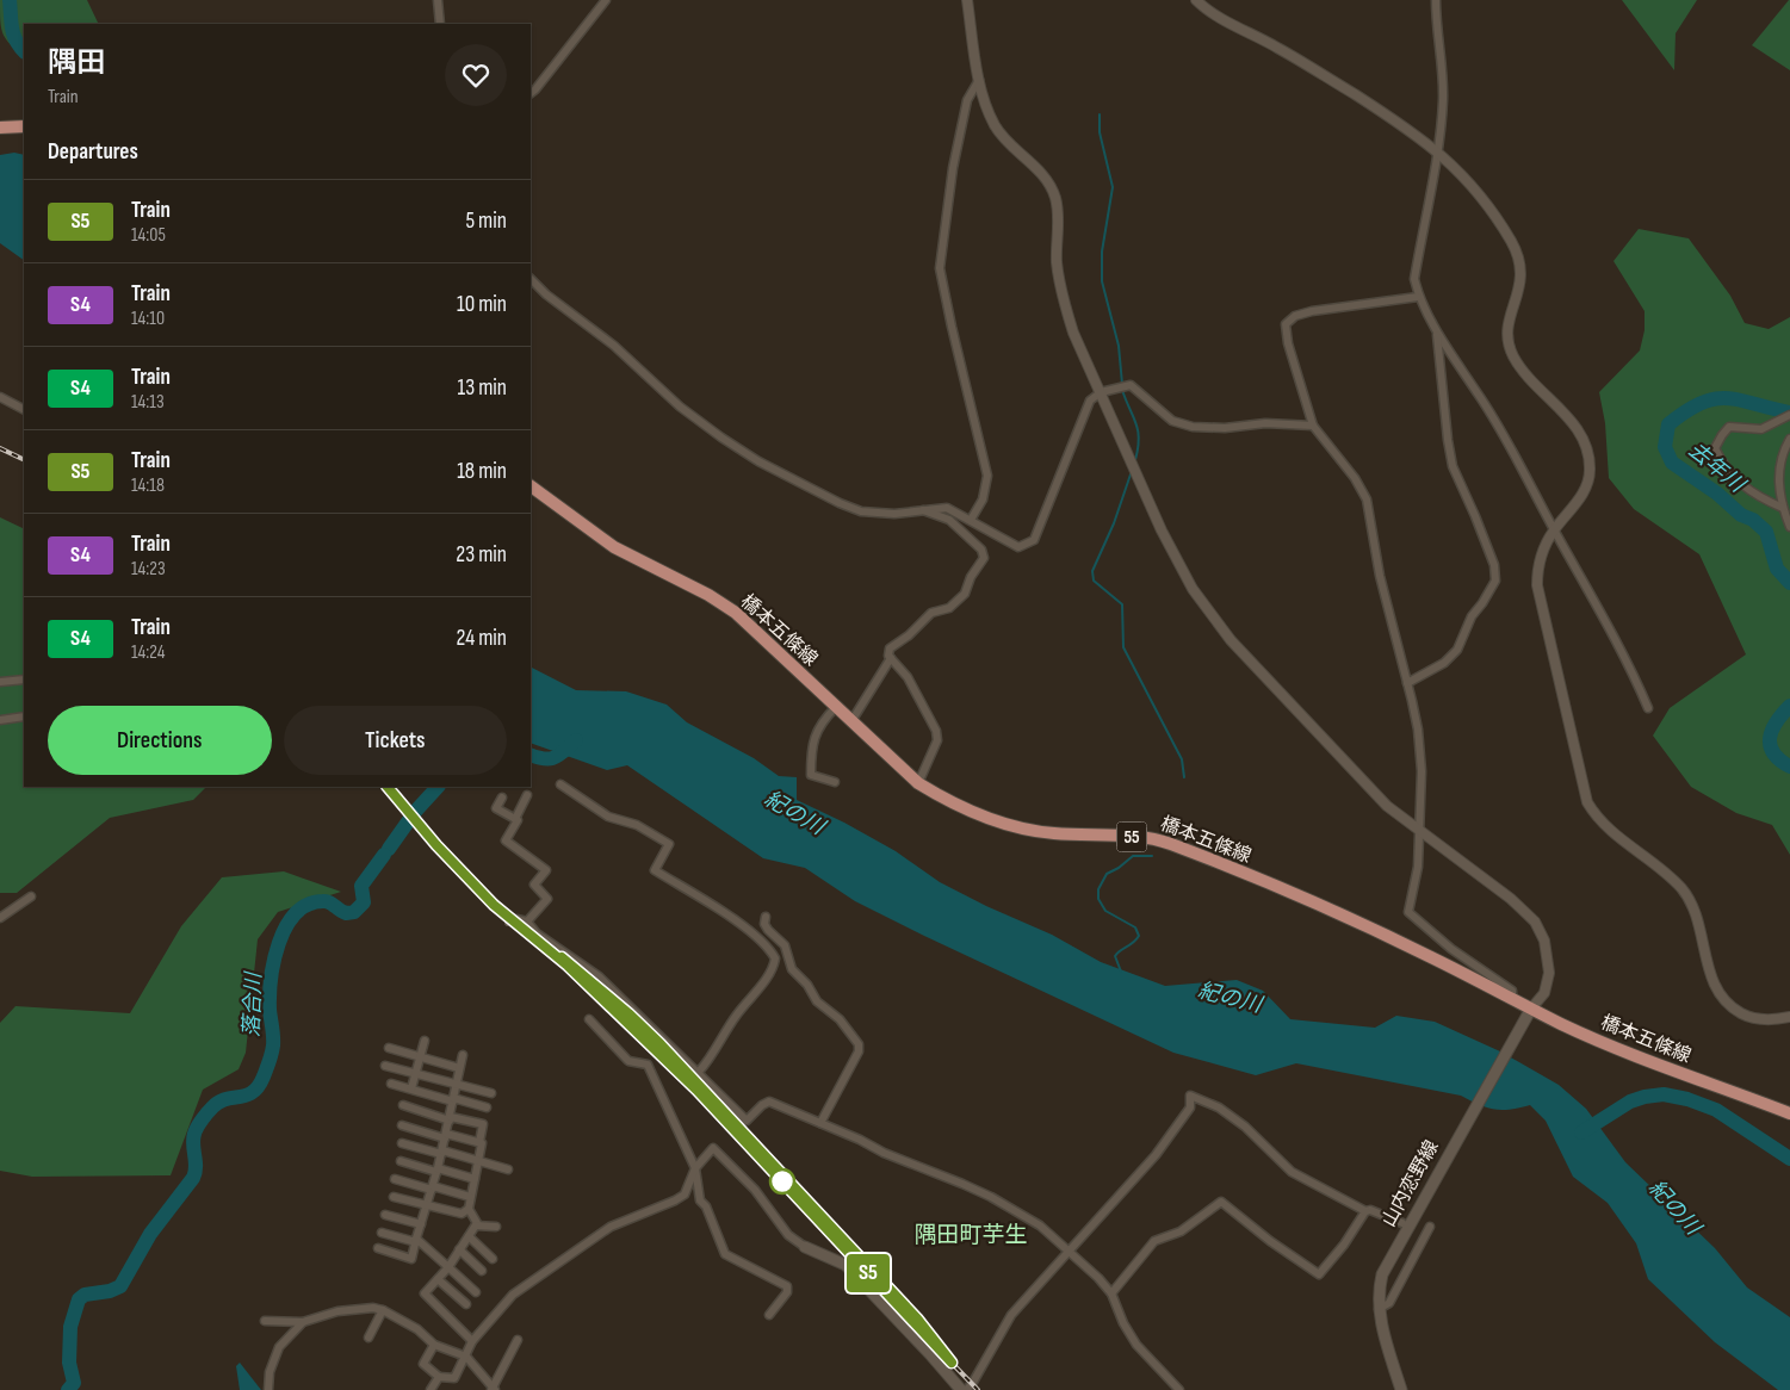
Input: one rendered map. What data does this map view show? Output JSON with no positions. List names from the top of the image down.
{
  "streets": {
    "main road": ["橋本五條線", "55", "山内恋野線"]
  },
  "crossings": [
    ["橋本五條線", "山内恋野線"]
  ],
  "districts": ["隅田町芋生"],
  "water": ["去年川", "紀の川", "落合川"],
  "page": {
    "on_map": "S5",
    "heading": [
      ["隅田", "Train"],
      "Departures"
    ],
    "list": [
      {
        "mark": "S5",
        "name": "Train",
        "note": "14:05",
        "value": "5 min"
      },
      {
        "mark": "S4",
        "name": "Train",
        "note": "14:10",
        "value": "10 min"
      },
      {
        "mark": "S4",
        "name": "Train",
        "note": "14:13",
        "value": "13 min"
      },
      {
        "mark": "S5",
        "name": "Train",
        "note": "14:18",
        "value": "18 min"
      },
      {
        "mark": "S4",
        "name": "Train",
        "note": "14:23",
        "value": "23 min"
      },
      {
        "mark": "S4",
        "name": "Train",
        "note": "14:24",
        "value": "24 min"
      }
    ],
    "buttons": ["Directions", "Tickets"]
  }
}
